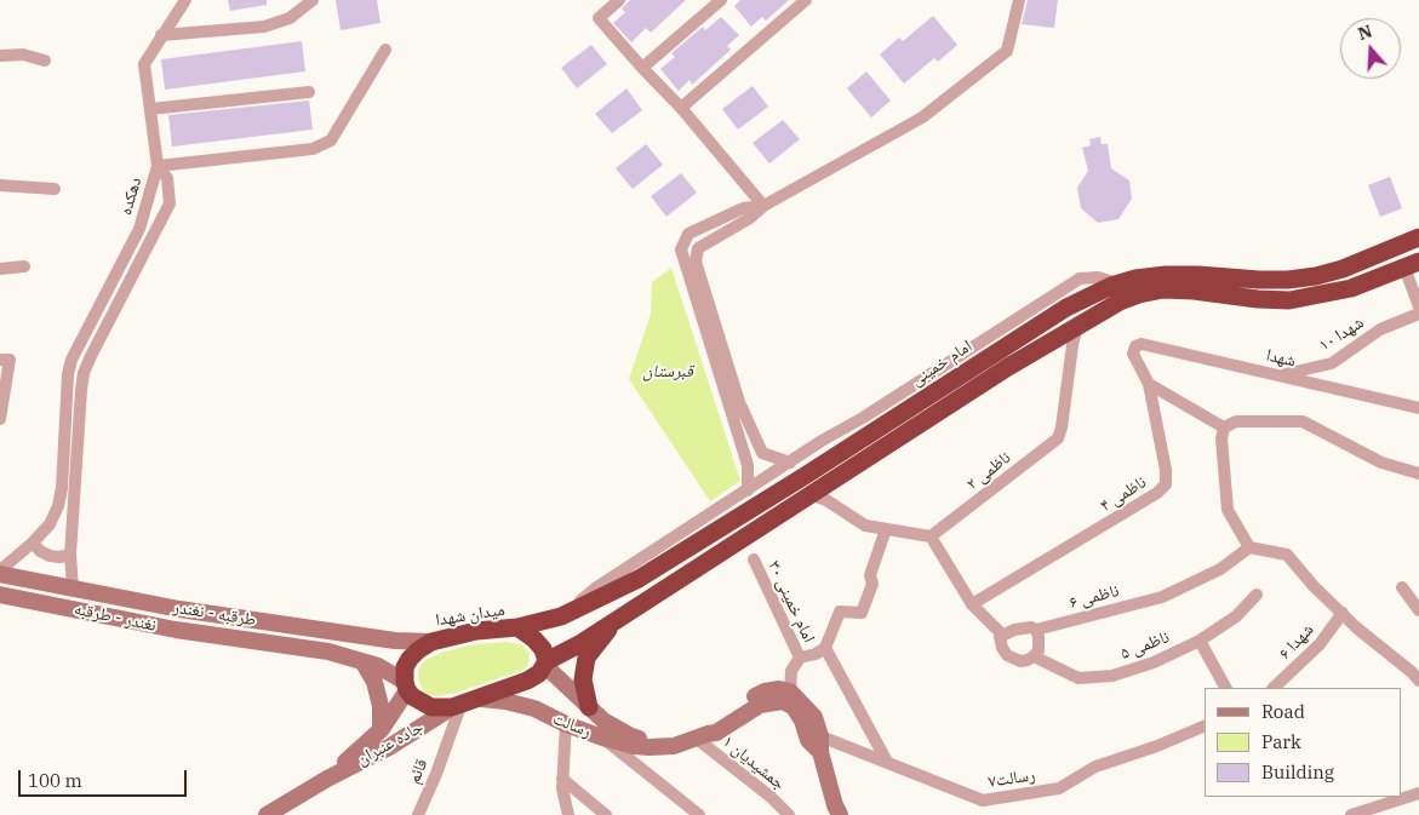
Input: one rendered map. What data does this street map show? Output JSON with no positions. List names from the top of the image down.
{
  "streets": {
    "highway": ["امام خمینی", "میدان شهدا"],
    "street": [
      "دهکده",
      "شهدا ۱۰",
      "شهدا",
      "ناظمی ۲",
      "ناظمی ۴",
      "ناظمی ۶",
      "امام خمینی ۳۰",
      "طرقبه - نغندر",
      "نغندر - طرقبه",
      "شهدا ۶",
      "ناظمی ۵",
      "رسالت",
      "جاده عنبران",
      "جمشیدیان ۱",
      "قائم",
      "رسالت۷"
    ]
  },
  "crossings": [
    ["دهکده", "طرقبه - نغندر"],
    ["شهدا ۱۰", "شهدا"],
    ["شهدا", "ناظمی ۴"],
    ["امام خمینی", "میدان شهدا"],
    ["ناظمی ۶", "ناظمی ۵"],
    ["طرقبه - نغندر", "میدان شهدا"],
    ["میدان شهدا", "نغندر - طرقبه"],
    ["میدان شهدا", "رسالت"],
    ["میدان شهدا", "جاده عنبران"],
    ["نغندر - طرقبه", "جاده عنبران"],
    ["رسالت", "جمشیدیان ۱"],
    ["رسالت", "رسالت۷"],
    ["جاده عنبران", "قائم"]
  ],
  "parks": ["قبرستان"],
  "legend": ["Road", "Park", "Building"],
  "scale_bar": "100 m",
  "north": "top"
}
